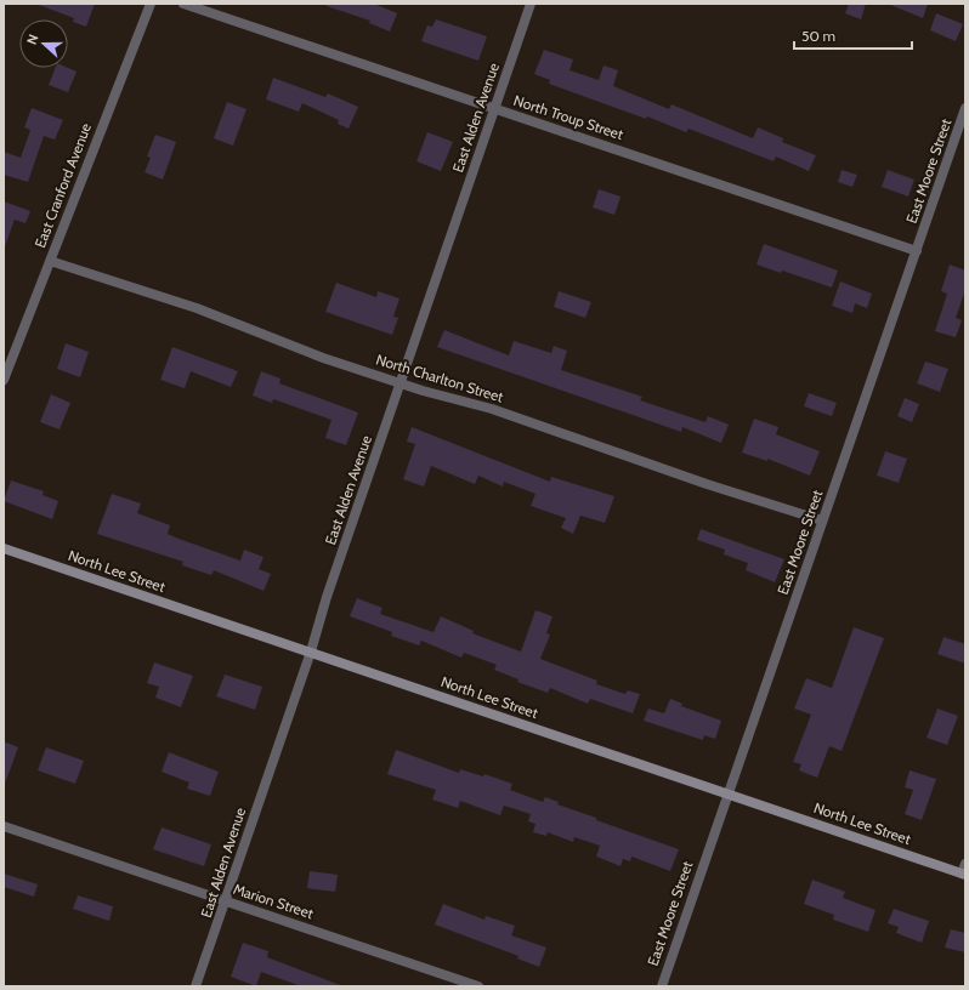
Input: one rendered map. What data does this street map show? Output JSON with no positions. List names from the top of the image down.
{
  "streets": {
    "street": [
      "East Alden Avenue",
      "North Troup Street",
      "East Moore Street",
      "East Cranford Avenue",
      "North Charlton Street",
      "North Lee Street",
      "Marion Street"
    ]
  },
  "crossings": [
    ["East Alden Avenue", "North Troup Street"],
    ["East Alden Avenue", "North Charlton Street"],
    ["East Alden Avenue", "North Lee Street"],
    ["East Alden Avenue", "Marion Street"],
    ["North Troup Street", "East Moore Street"],
    ["East Moore Street", "North Charlton Street"],
    ["East Moore Street", "North Lee Street"],
    ["East Cranford Avenue", "North Charlton Street"]
  ],
  "scale_bar": "50 m",
  "north": "left"
}
